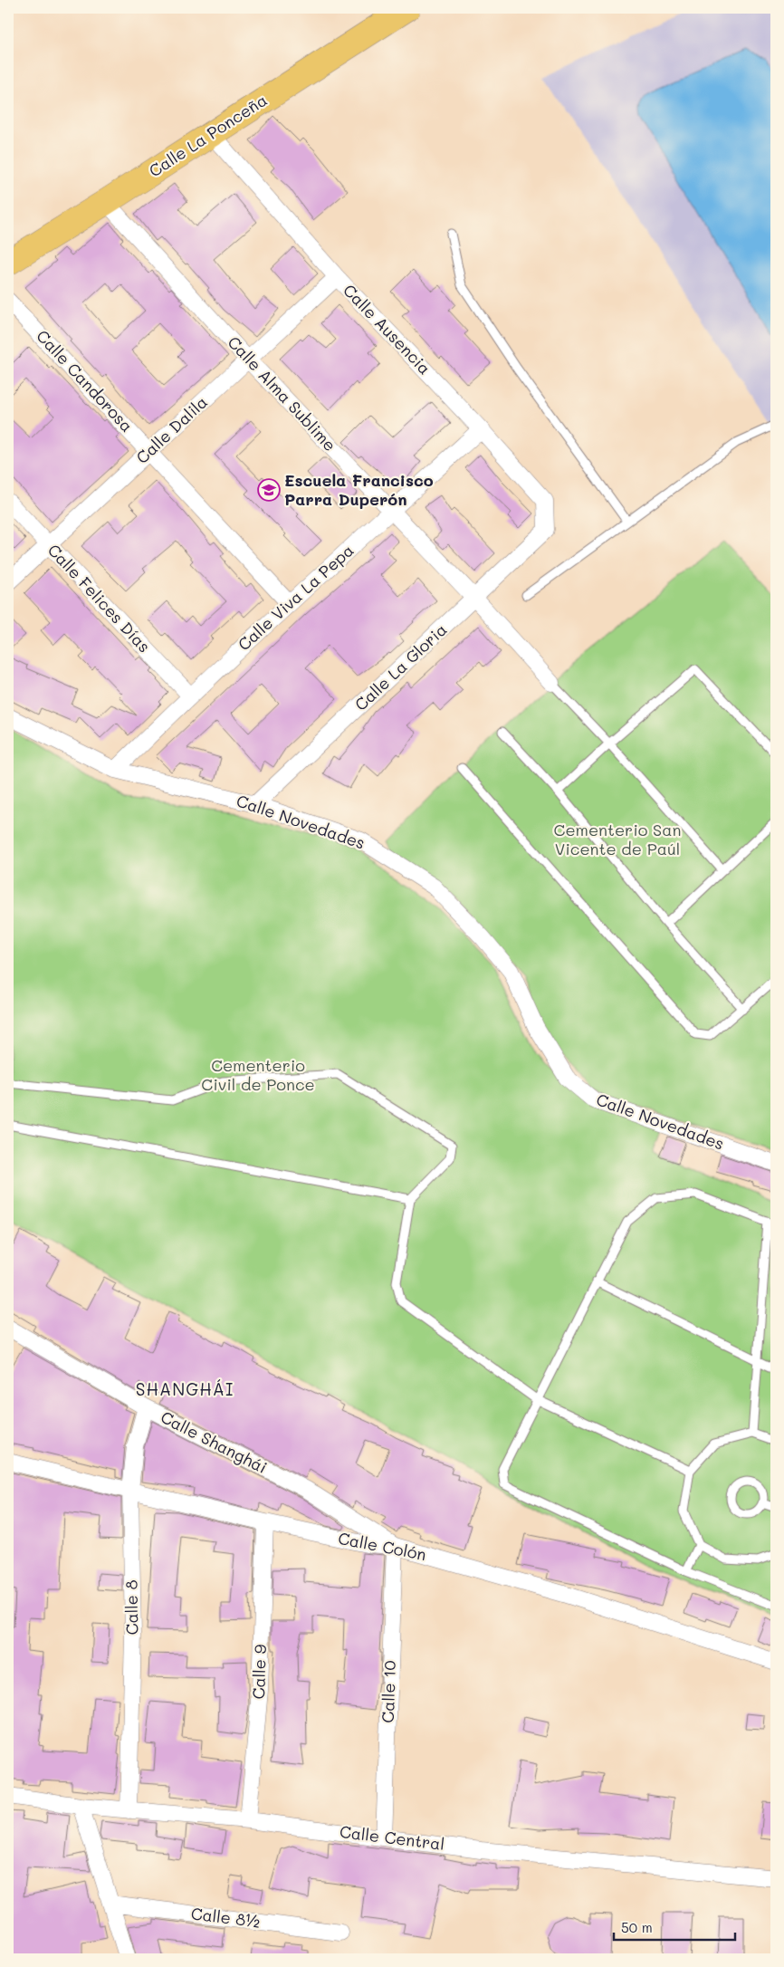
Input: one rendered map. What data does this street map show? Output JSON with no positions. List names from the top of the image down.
{
  "streets": {
    "main road": ["Calle La Ponceña"],
    "street": [
      "Calle Ausencia",
      "Calle Candorosa",
      "Calle Alma Sublime",
      "Calle Dalila",
      "Calle Viva La Pepa",
      "Calle Felices Días",
      "Calle La Gloria",
      "Calle Novedades",
      "Calle Shanghái",
      "Calle Colón",
      "Calle 8",
      "Calle 9",
      "Calle 10",
      "Calle Central",
      "Calle 8½"
    ]
  },
  "crossings": [
    ["Calle La Ponceña", "Calle Ausencia"],
    ["Calle La Ponceña", "Calle Alma Sublime"],
    ["Calle Ausencia", "Calle Dalila"],
    ["Calle Ausencia", "Calle Viva La Pepa"],
    ["Calle Ausencia", "Calle La Gloria"],
    ["Calle Candorosa", "Calle Dalila"],
    ["Calle Candorosa", "Calle Viva La Pepa"],
    ["Calle Alma Sublime", "Calle Dalila"],
    ["Calle Alma Sublime", "Calle Viva La Pepa"],
    ["Calle Alma Sublime", "Calle La Gloria"],
    ["Calle Dalila", "Calle Felices Días"],
    ["Calle Viva La Pepa", "Calle Felices Días"],
    ["Calle Viva La Pepa", "Calle Novedades"],
    ["Calle La Gloria", "Calle Novedades"],
    ["Calle Shanghái", "Calle Colón"],
    ["Calle Shanghái", "Calle 8"],
    ["Calle Shanghái", "Calle 10"],
    ["Calle Colón", "Calle 8"],
    ["Calle Colón", "Calle 9"],
    ["Calle Colón", "Calle 10"],
    ["Calle 8", "Calle Central"],
    ["Calle 9", "Calle Central"],
    ["Calle 10", "Calle Central"]
  ],
  "districts": ["SHANGHÁI"],
  "parks": ["Cementerio San Vicente de Paúl", "Cementerio Civil de Ponce"],
  "places": {
    "school or university": ["Escuela Francisco Parra Duperón"]
  },
  "scale_bar": "50 m"
}
